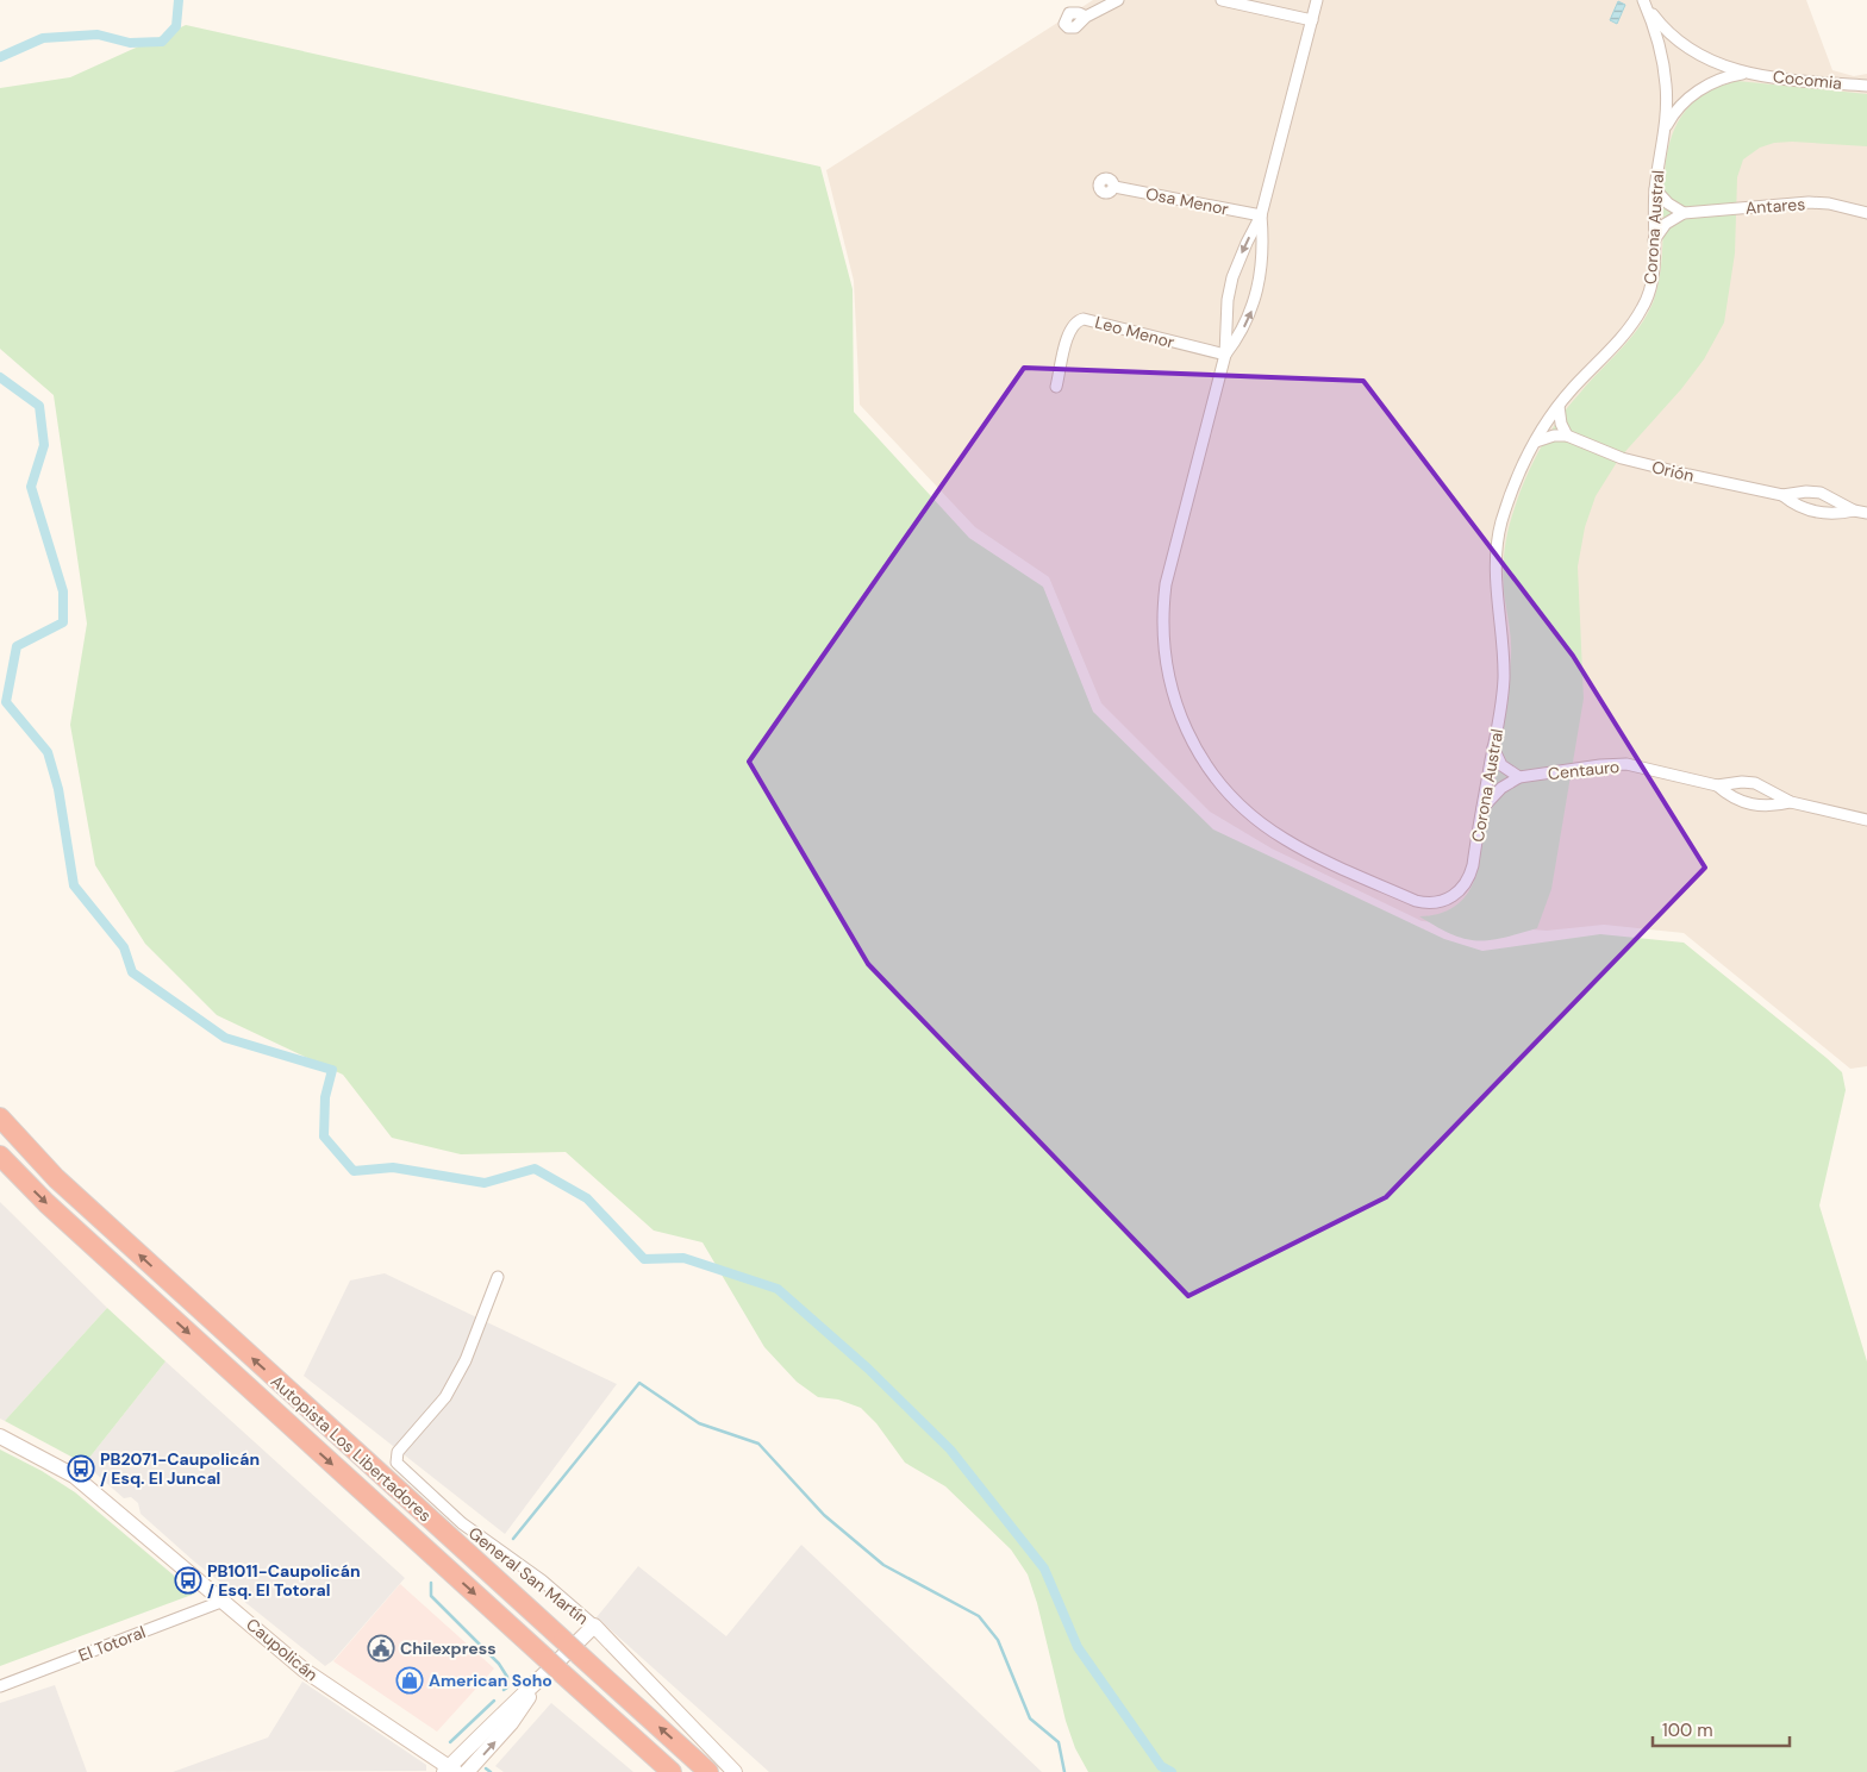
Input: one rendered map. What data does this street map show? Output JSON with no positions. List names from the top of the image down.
{
  "streets": {
    "highway": ["Autopista Los Libertadores"],
    "street": [
      "Cocomia",
      "Osa Menor",
      "Antares",
      "Corona Austral",
      "Leo Menor",
      "Orión",
      "Centauro",
      "General San Martín",
      "El Totoral",
      "Caupolicán"
    ]
  },
  "crossings": [
    ["Cocomia", "Corona Austral"],
    ["Osa Menor", "Corona Austral"],
    ["Corona Austral", "Leo Menor"],
    ["Corona Austral", "Centauro"],
    ["El Totoral", "Caupolicán"]
  ],
  "places": {
    "bus stop": ["PB2071-Caupolicán / Esq. El Juncal", "PB1011-Caupolicán / Esq. El Totoral"],
    "public building": ["Chilexpress"],
    "shop": ["American Soho"]
  },
  "scale_bar": "100 m"
}
